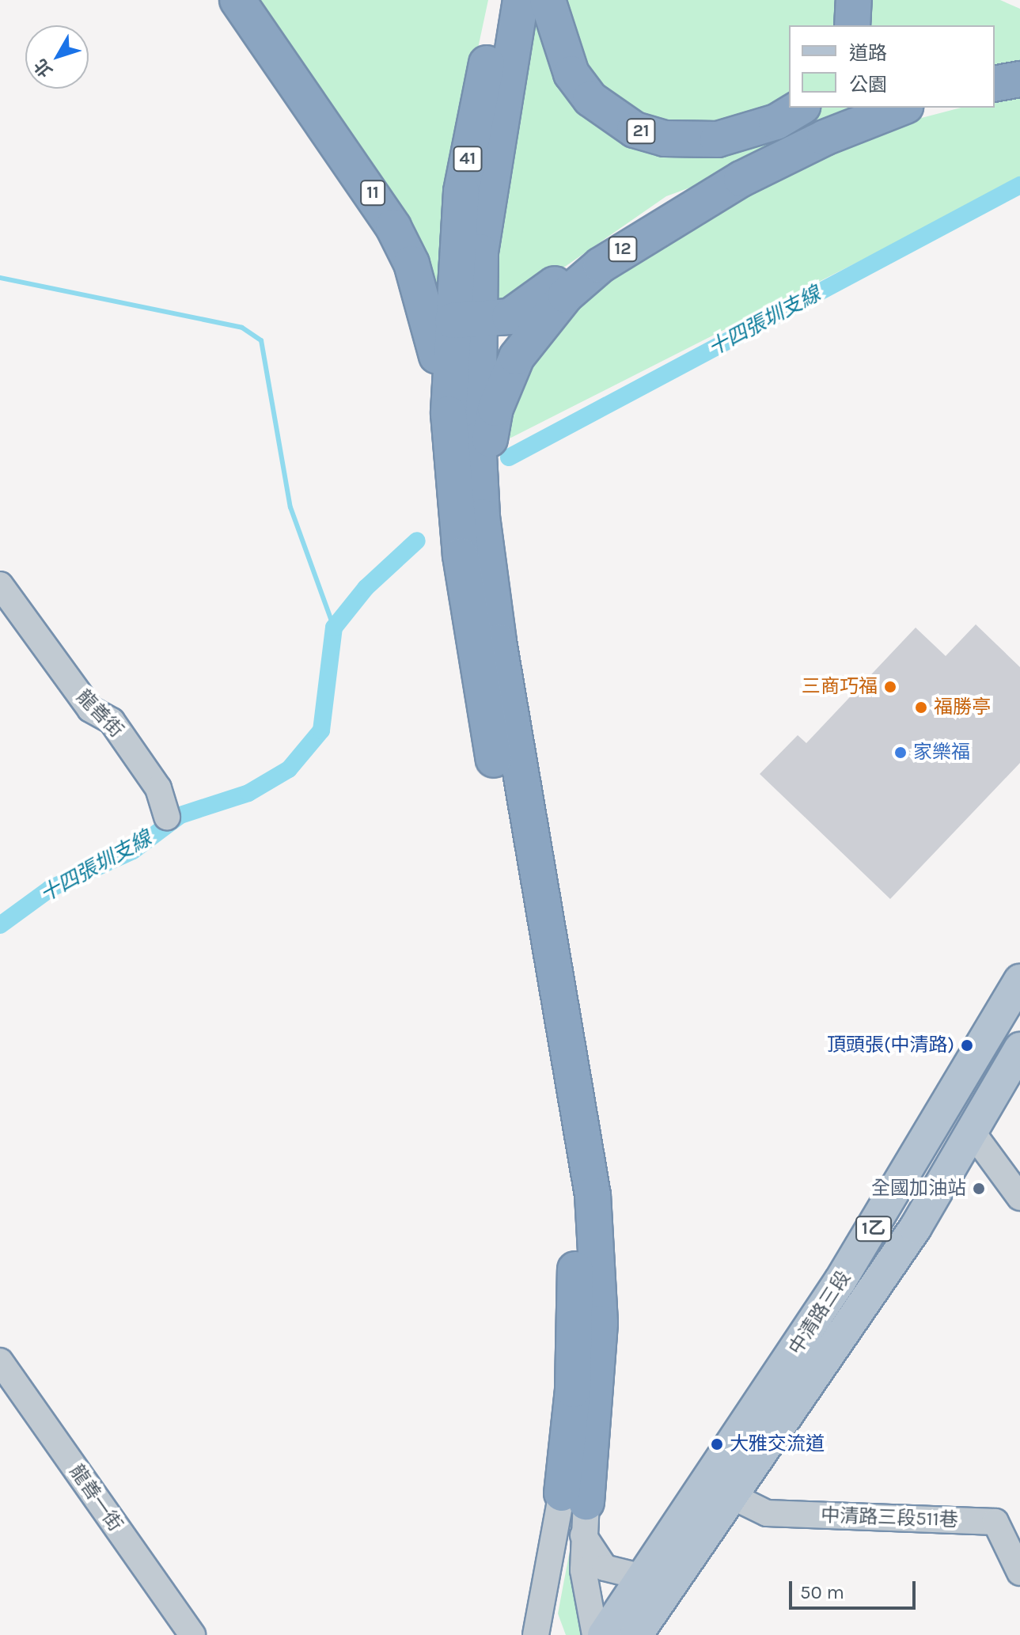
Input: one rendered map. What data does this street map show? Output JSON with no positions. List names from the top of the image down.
{
  "streets": {
    "highway": [
      "21",
      "41",
      "11",
      "12"
    ],
    "main road": ["1乙", "中清路三段"],
    "street": ["龍善街", "龍善一街", "中清路三段511巷"]
  },
  "crossings": [
    ["中清路三段", "中清路三段511巷"]
  ],
  "water": ["十四張圳支線"],
  "places": [
    "三商巧福",
    "福勝亭",
    "家樂福",
    "頂頭張(中清路)",
    "全國加油站",
    "大雅交流道"
  ],
  "legend": ["道路", "公園"],
  "scale_bar": "50 m",
  "north": "bottom left"
}
